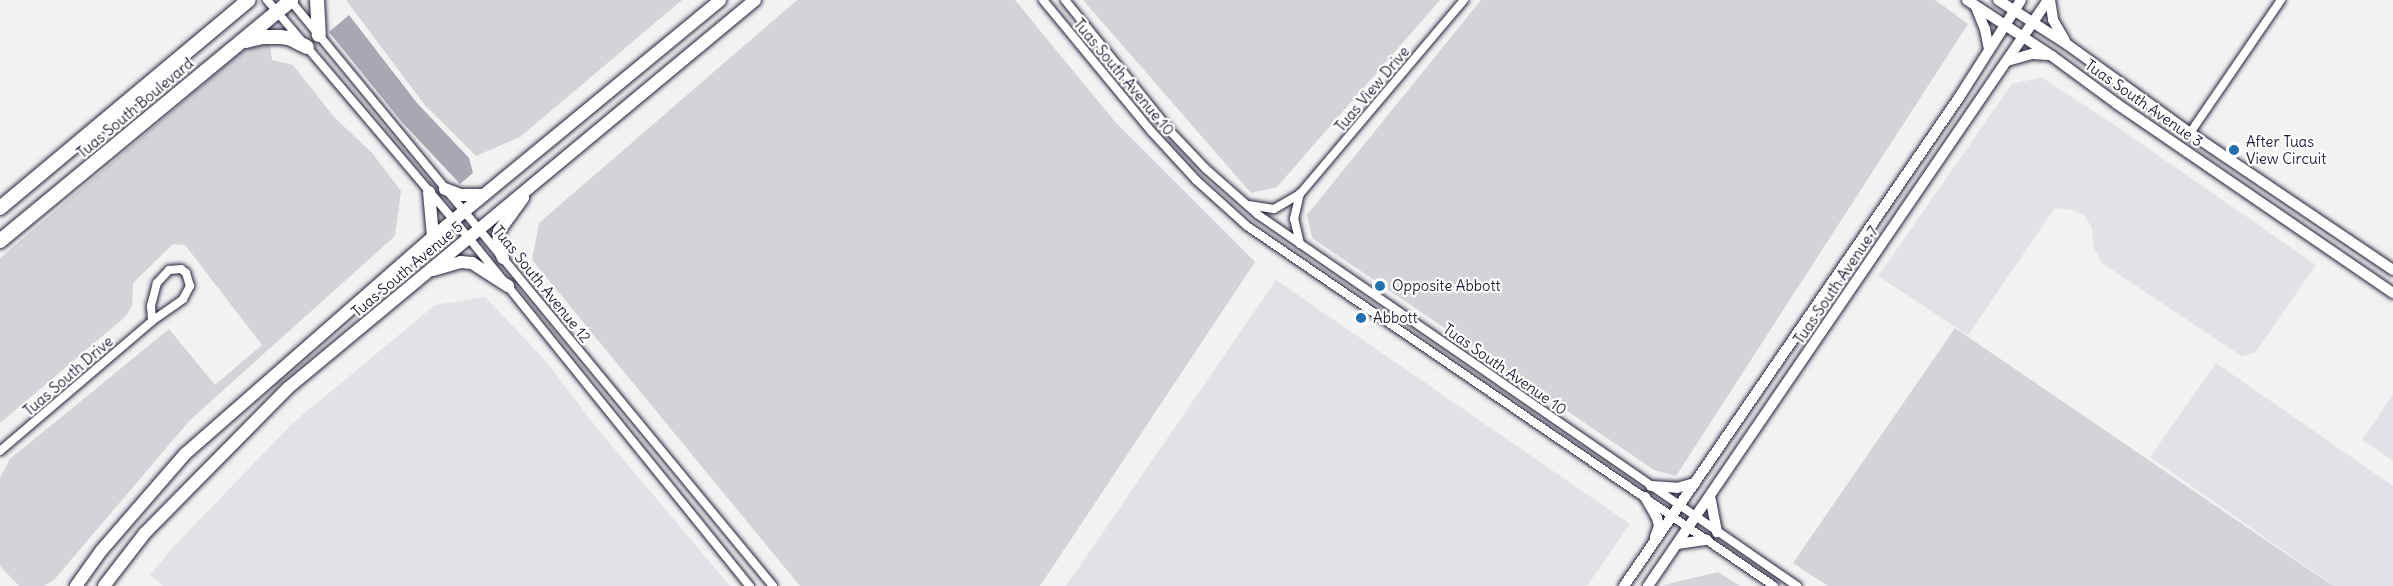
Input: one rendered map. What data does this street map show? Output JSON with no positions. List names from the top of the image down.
{
  "streets": {
    "main road": ["Tuas South Boulevard", "Tuas South Avenue 5"],
    "street": [
      "Tuas South Avenue 10",
      "Tuas View Drive",
      "Tuas South Avenue 3",
      "Tuas South Avenue 12",
      "Tuas South Avenue 7",
      "Tuas South Drive"
    ]
  },
  "crossings": [
    ["Tuas South Avenue 10", "Tuas View Drive"],
    ["Tuas South Avenue 10", "Tuas South Avenue 7"],
    ["Tuas South Avenue 3", "Tuas South Avenue 7"],
    ["Tuas South Boulevard", "Tuas South Avenue 12"],
    ["Tuas South Avenue 5", "Tuas South Avenue 12"]
  ],
  "places": ["After Tuas View Circuit", "Opposite Abbott", "Abbott"]
}
